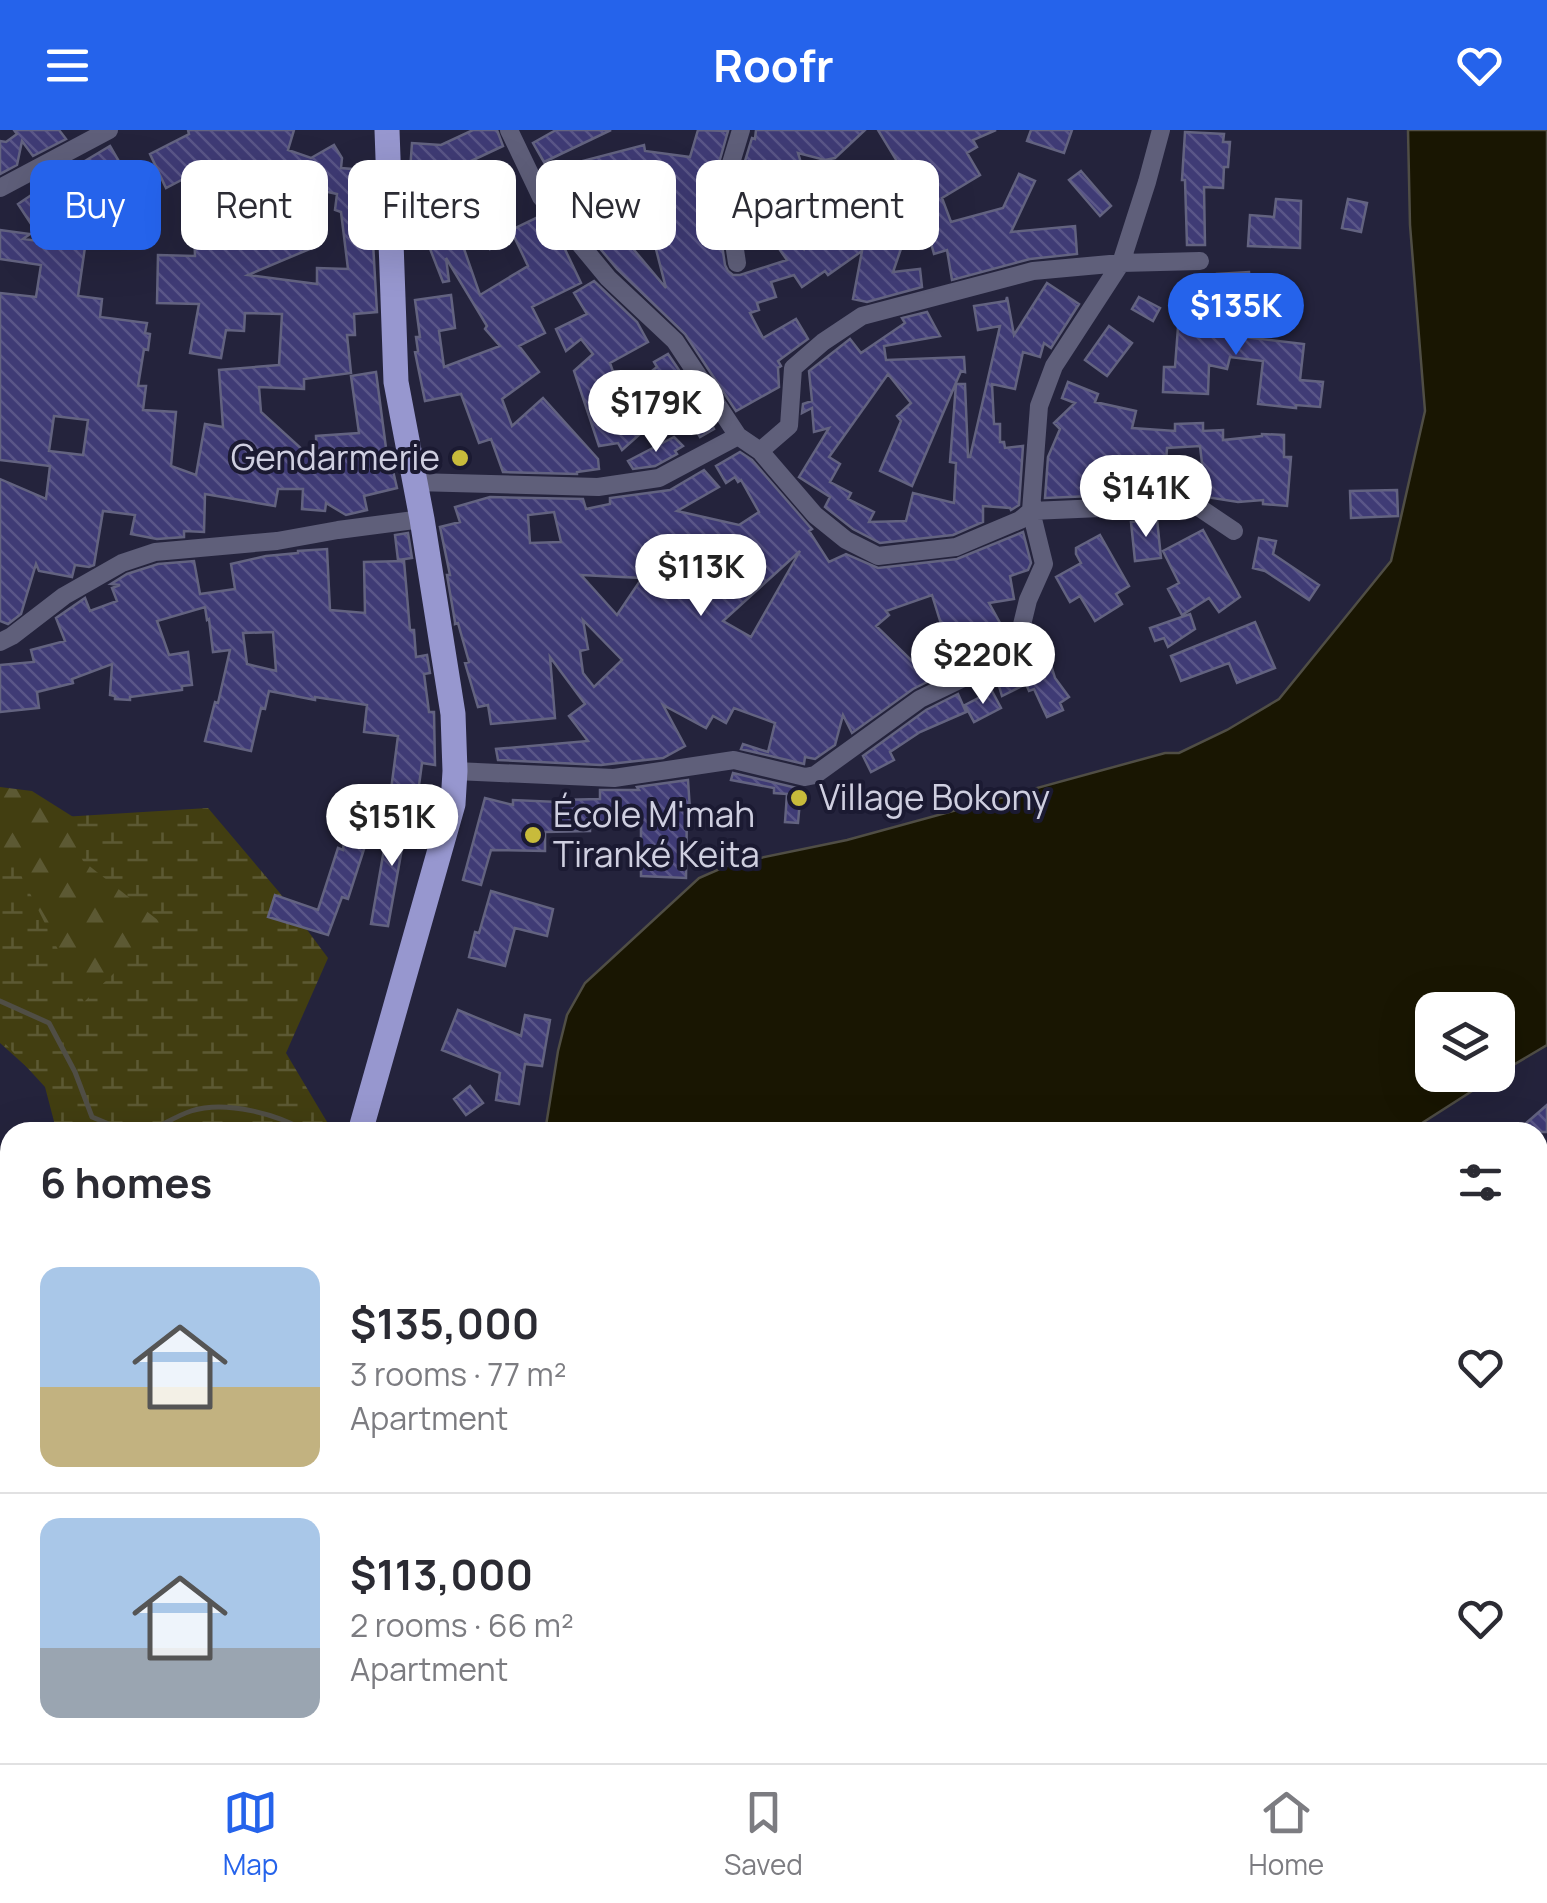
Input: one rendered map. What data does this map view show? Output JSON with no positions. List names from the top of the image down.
{
  "places": ["Gendarmerie", "Village Bokony", "École M'mah Tiranké Keita"],
  "page": {
    "header": "Roofr",
    "chip": [
      "Buy",
      "Rent",
      "Filters",
      "New",
      "Apartment"
    ],
    "price": [
      "$135K",
      "$179K",
      "$141K",
      "$113K",
      "$220K",
      "$151K"
    ],
    "heading": "6 homes",
    "list": [
      {
        "name": "$135,000",
        "note": "3 rooms · 77 m² · Apartment"
      },
      {
        "name": "$113,000",
        "note": "2 rooms · 66 m² · Apartment"
      }
    ],
    "tabs": ["Map", "Saved", "Home"]
  }
}
